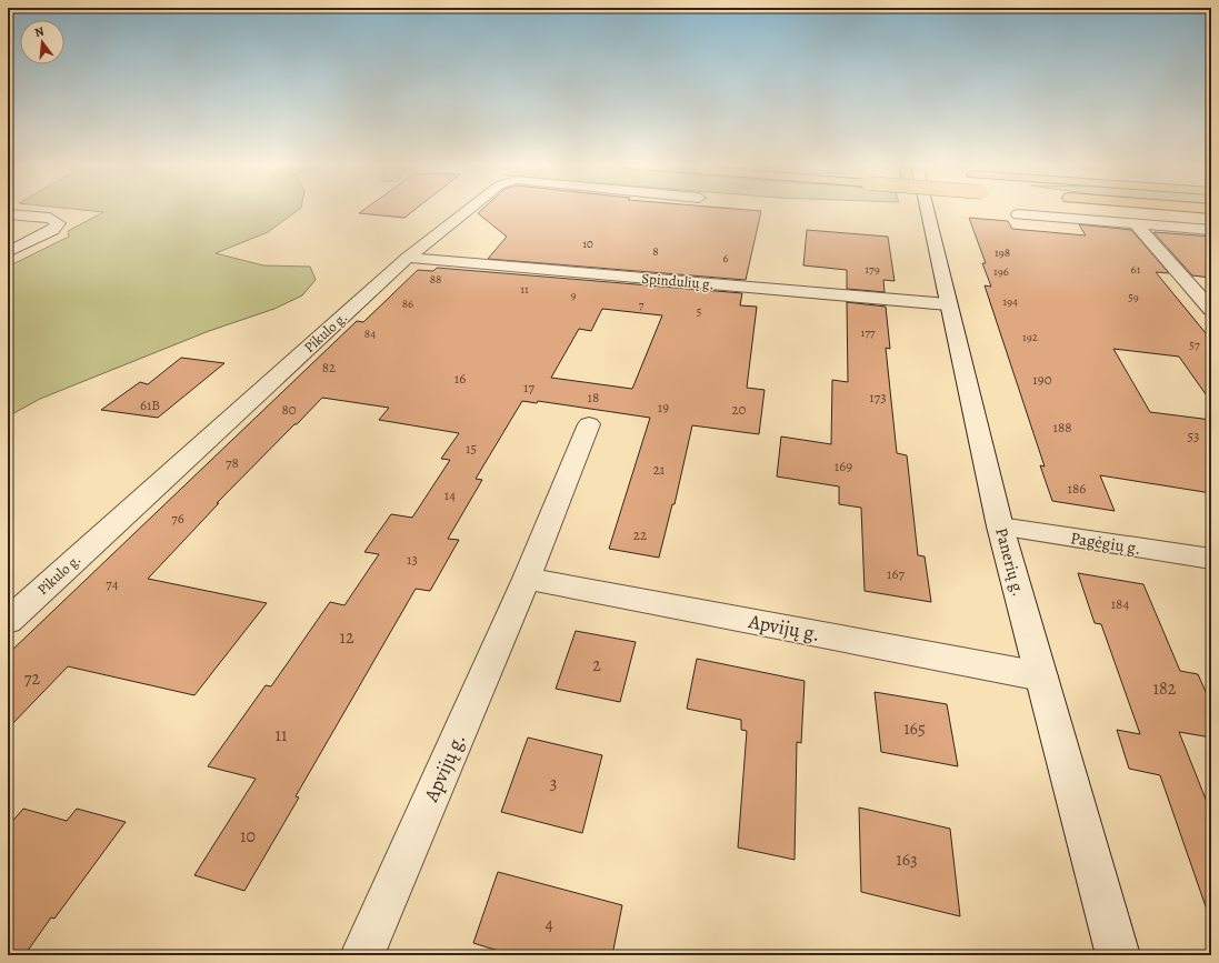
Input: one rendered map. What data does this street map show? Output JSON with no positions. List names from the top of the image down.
{
  "streets": {
    "street": [
      "Spindulių g.",
      "Pikulo g.",
      "Pagėgių g.",
      "Panerių g.",
      "Apvijų g."
    ]
  },
  "crossings": [
    ["Spindulių g.", "Pikulo g."],
    ["Spindulių g.", "Panerių g."],
    ["Pagėgių g.", "Panerių g."],
    ["Panerių g.", "Apvijų g."]
  ],
  "house_numbers": [
    "10",
    "8",
    "198",
    "6",
    "179",
    "61",
    "196",
    "88",
    "11",
    "9",
    "59",
    "194",
    "86",
    "7",
    "5",
    "177",
    "84",
    "192",
    "57",
    "82",
    "16",
    "190",
    "17",
    "18",
    "173",
    "61B",
    "19",
    "80",
    "20",
    "188",
    "53",
    "15",
    "78",
    "169",
    "21",
    "186",
    "14",
    "76",
    "22",
    "13",
    "167",
    "74",
    "184",
    "12",
    "2",
    "72",
    "182",
    "165",
    "11",
    "3",
    "10",
    "163",
    "4"
  ],
  "north": "top"
}
